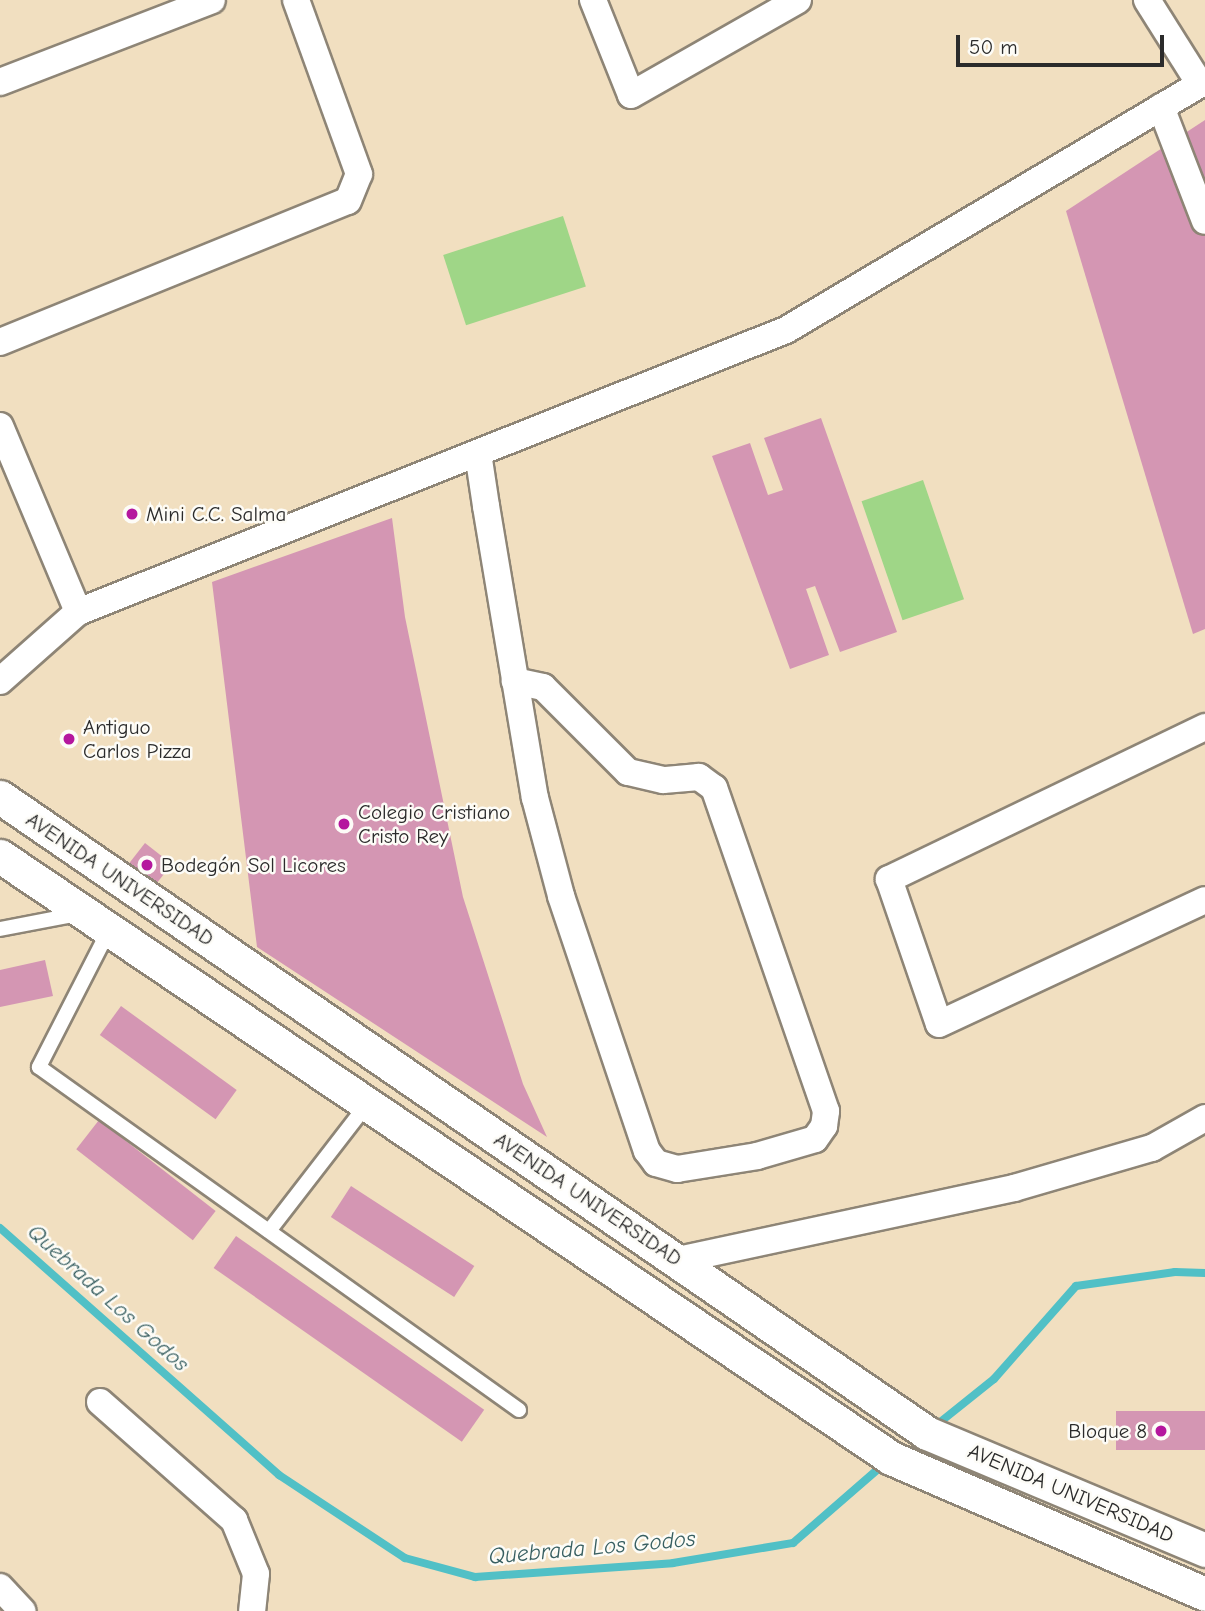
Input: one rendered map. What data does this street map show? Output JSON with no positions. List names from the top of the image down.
{
  "streets": {
    "street": ["AVENIDA UNIVERSIDAD"]
  },
  "water": ["Quebrada Los Godos"],
  "places": [
    "Mini C.C. Salma",
    "Antiguo Carlos Pizza",
    "Colegio Cristiano Cristo Rey",
    "Bodegón Sol Licores",
    "Bloque 8"
  ],
  "scale_bar": "50 m"
}
